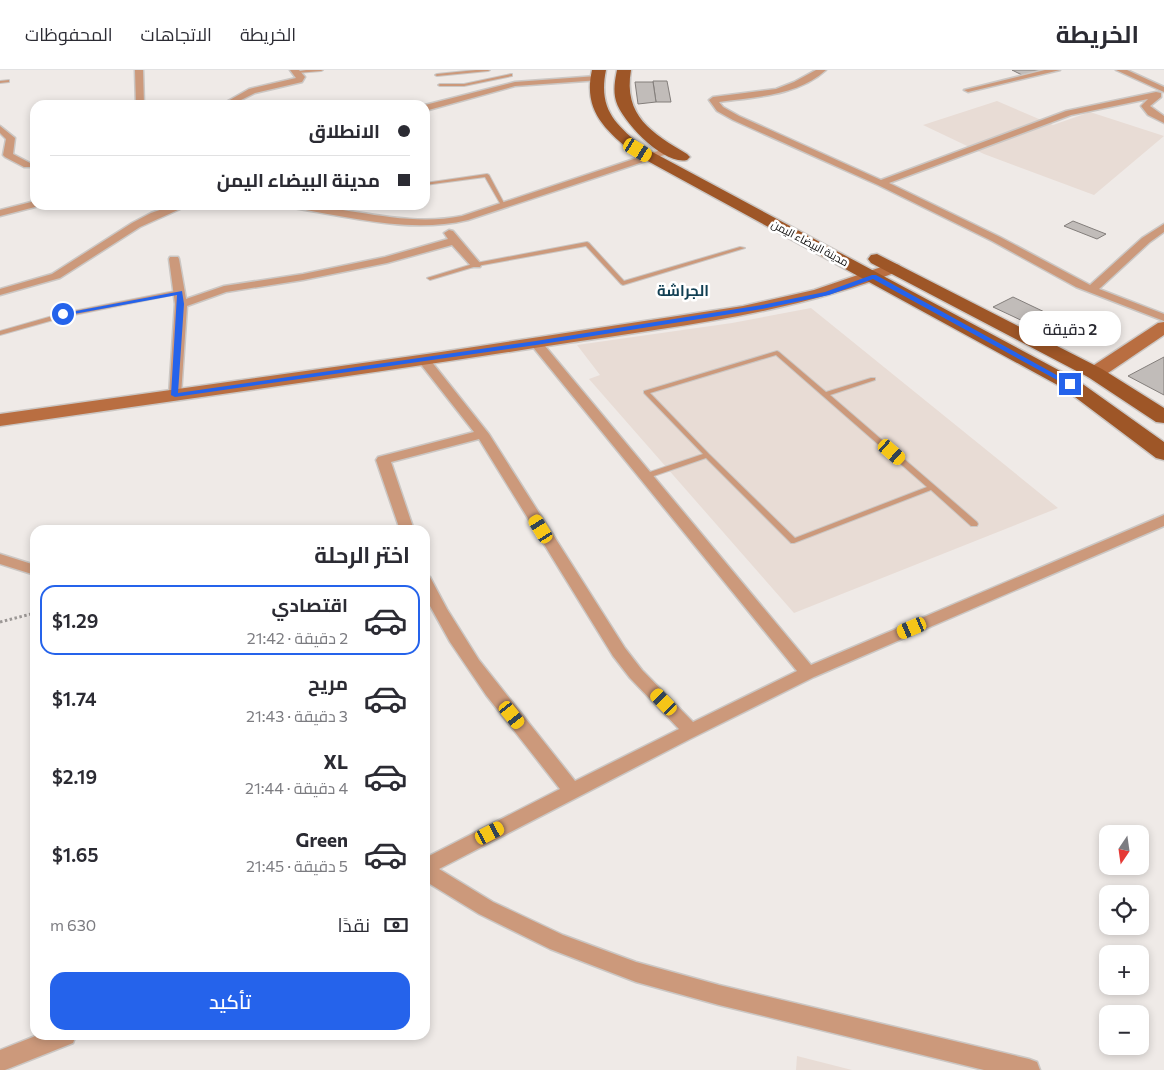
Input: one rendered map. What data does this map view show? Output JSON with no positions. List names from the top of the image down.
{
  "streets": {
    "main road": ["مدينة البيضاء اليمن"]
  },
  "districts": ["الجراشة"],
  "north": "bottom",
  "page": {
    "header": "الخريطة",
    "nav": ["الخريطة", "الاتجاهات", "المحفوظات"],
    "banner": ["الانطلاق", "مدينة البيضاء اليمن"],
    "bubble": "2 دقيقة",
    "heading": "اختر الرحلة",
    "list": [
      {
        "name": "اقتصادي",
        "note": "2 دقيقة · 21:42",
        "value": "$1.29"
      },
      {
        "name": "مريح",
        "note": "3 دقيقة · 21:43",
        "value": "$1.74"
      },
      {
        "name": "XL",
        "note": "4 دقيقة · 21:44",
        "value": "$2.19"
      },
      {
        "name": "Green",
        "note": "5 دقيقة · 21:45",
        "value": "$1.65"
      }
    ],
    "map_buttons": ["+", "−"],
    "pay": ["نقدًا", "630 m"],
    "buttons": "تأكيد"
  }
}
